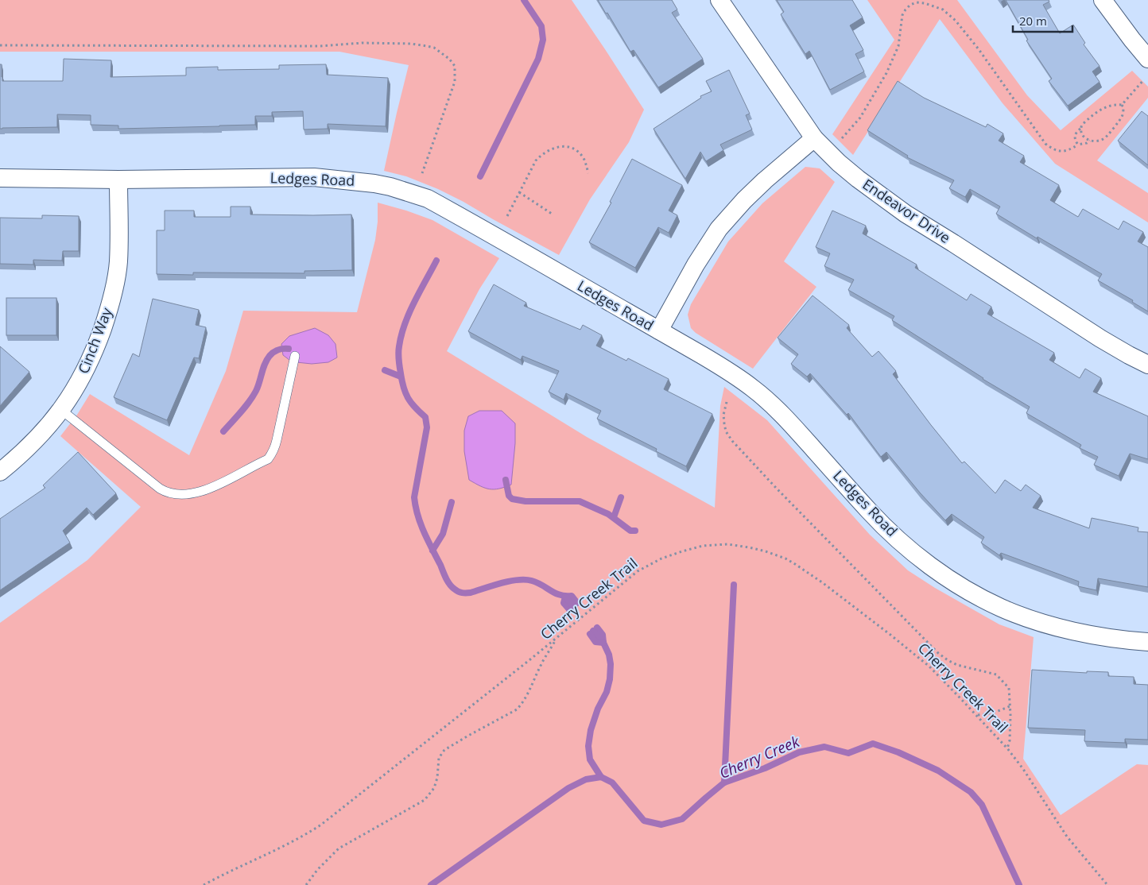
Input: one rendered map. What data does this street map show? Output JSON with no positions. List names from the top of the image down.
{
  "streets": {
    "street": ["Ledges Road", "Endeavor Drive", "Cinch Way"],
    "path": ["Cherry Creek Trail"]
  },
  "crossings": [
    ["Ledges Road", "Cinch Way"]
  ],
  "water": ["Cherry Creek"],
  "scale_bar": "20 m"
}
